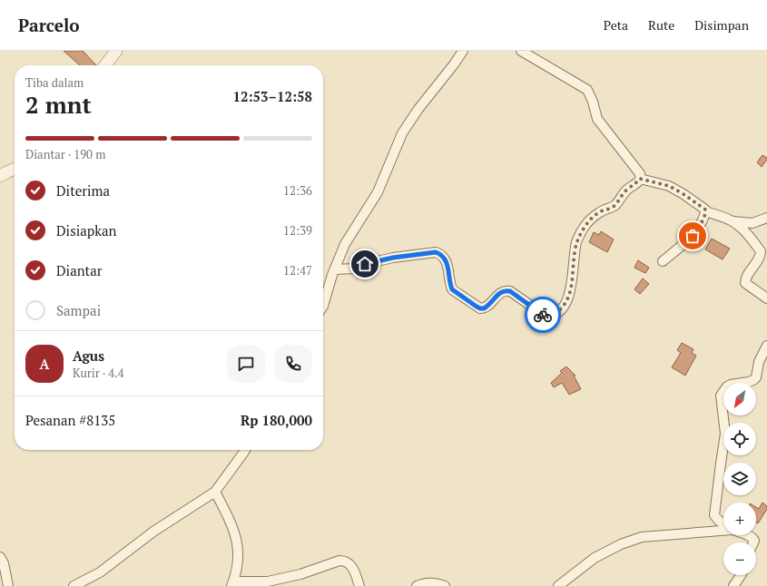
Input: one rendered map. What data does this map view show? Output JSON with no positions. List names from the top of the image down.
{
  "north": "bottom left",
  "page": {
    "header": "Parcelo",
    "nav": ["Peta", "Rute", "Disimpan"],
    "heading": ["2 mnt", "Tiba dalam", "12:53–12:58"],
    "panel": [
      "Agus",
      "Kurir · 4.4",
      "Pesanan #8135",
      "Rp 180,000"
    ],
    "bar": "Diantar · 190 m",
    "list": [
      ["Diterima", "12:36"],
      ["Disiapkan", "12:39"],
      ["Diantar", "12:47"],
      "Sampai"
    ],
    "round": "A",
    "map_buttons": ["+", "−"]
  }
}
